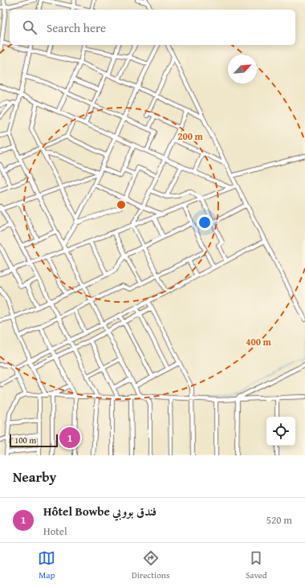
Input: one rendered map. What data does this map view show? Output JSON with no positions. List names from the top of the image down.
{
  "scale_bar": "100 m",
  "north": "top right",
  "page": {
    "search": "Search here",
    "pins": "1",
    "scale": "100 m",
    "heading": "Nearby",
    "list": [
      {
        "mark": "1",
        "name": "Hôtel Bowbe فندق بووبي",
        "note": "Hotel",
        "value": "520 m"
      }
    ],
    "nav": ["Map", "Directions", "Saved"]
  },
  "rings": ["200 m", "400 m"]
}
